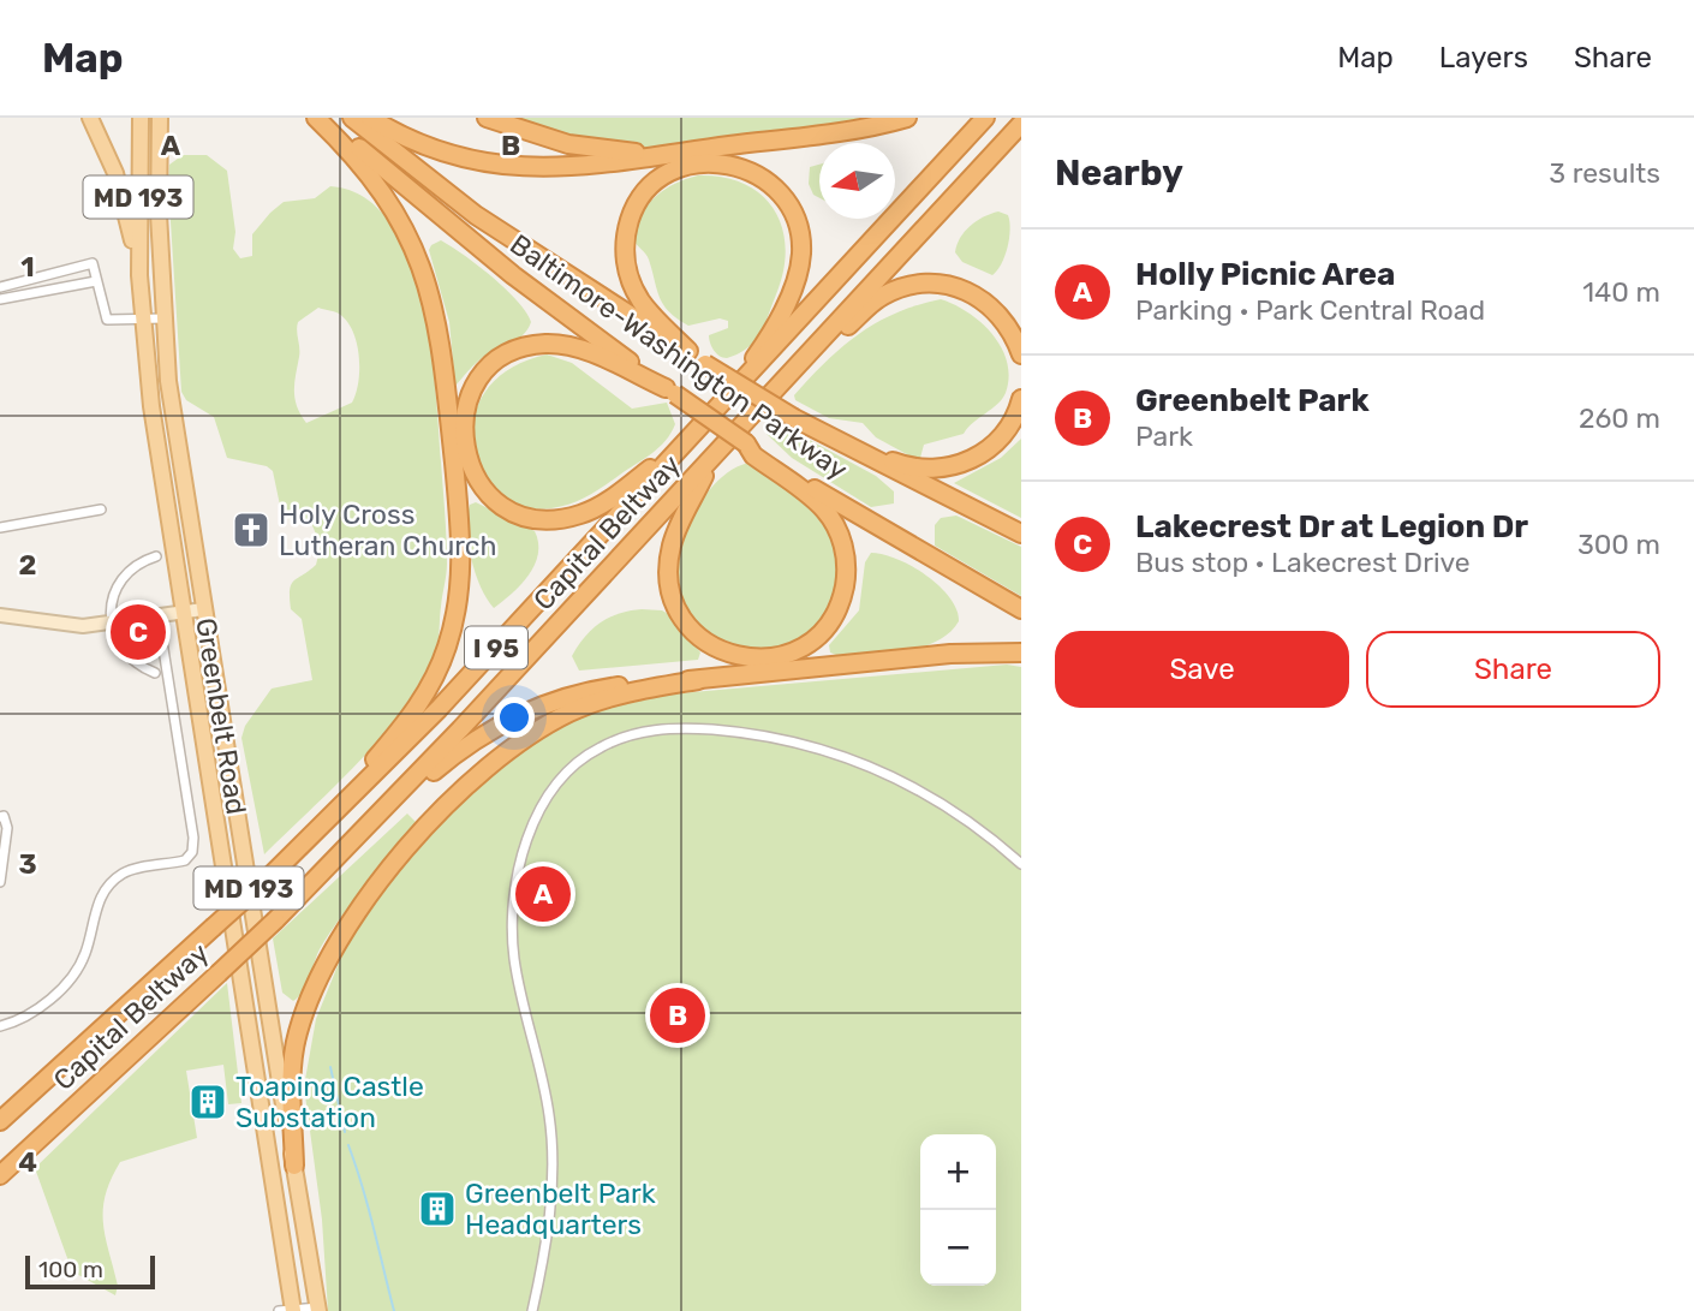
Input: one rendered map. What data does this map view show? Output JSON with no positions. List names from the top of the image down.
{
  "streets": {
    "highway": ["Baltimore-Washington Parkway", "Capital Beltway", "I 95"],
    "main road": ["MD 193", "Greenbelt Road"]
  },
  "places": {
    "church": ["Holy Cross Lutheran Church"],
    "building": ["Toaping Castle Substation", "Greenbelt Park Headquarters"]
  },
  "scale_bar": "100 m",
  "north": "left",
  "page": {
    "header": "Map",
    "nav": ["Map", "Layers", "Share"],
    "heading": ["Nearby", "3 results"],
    "list": [
      {
        "mark": "A",
        "name": "Holly Picnic Area",
        "note": "Parking · Park Central Road",
        "value": "140 m"
      },
      {
        "mark": "B",
        "name": "Greenbelt Park",
        "note": "Park",
        "value": "260 m"
      },
      {
        "mark": "C",
        "name": "Lakecrest Dr at Legion Dr",
        "note": "Bus stop · Lakecrest Drive",
        "value": "300 m"
      }
    ],
    "pins": ["C", "A", "B"],
    "buttons": ["Save", "Share"],
    "map_buttons": ["+", "−"],
    "scale": "100 m"
  },
  "grid": {
    "columns": ["A", "B"],
    "rows": [
      "1",
      "2",
      "3",
      "4"
    ]
  }
}
